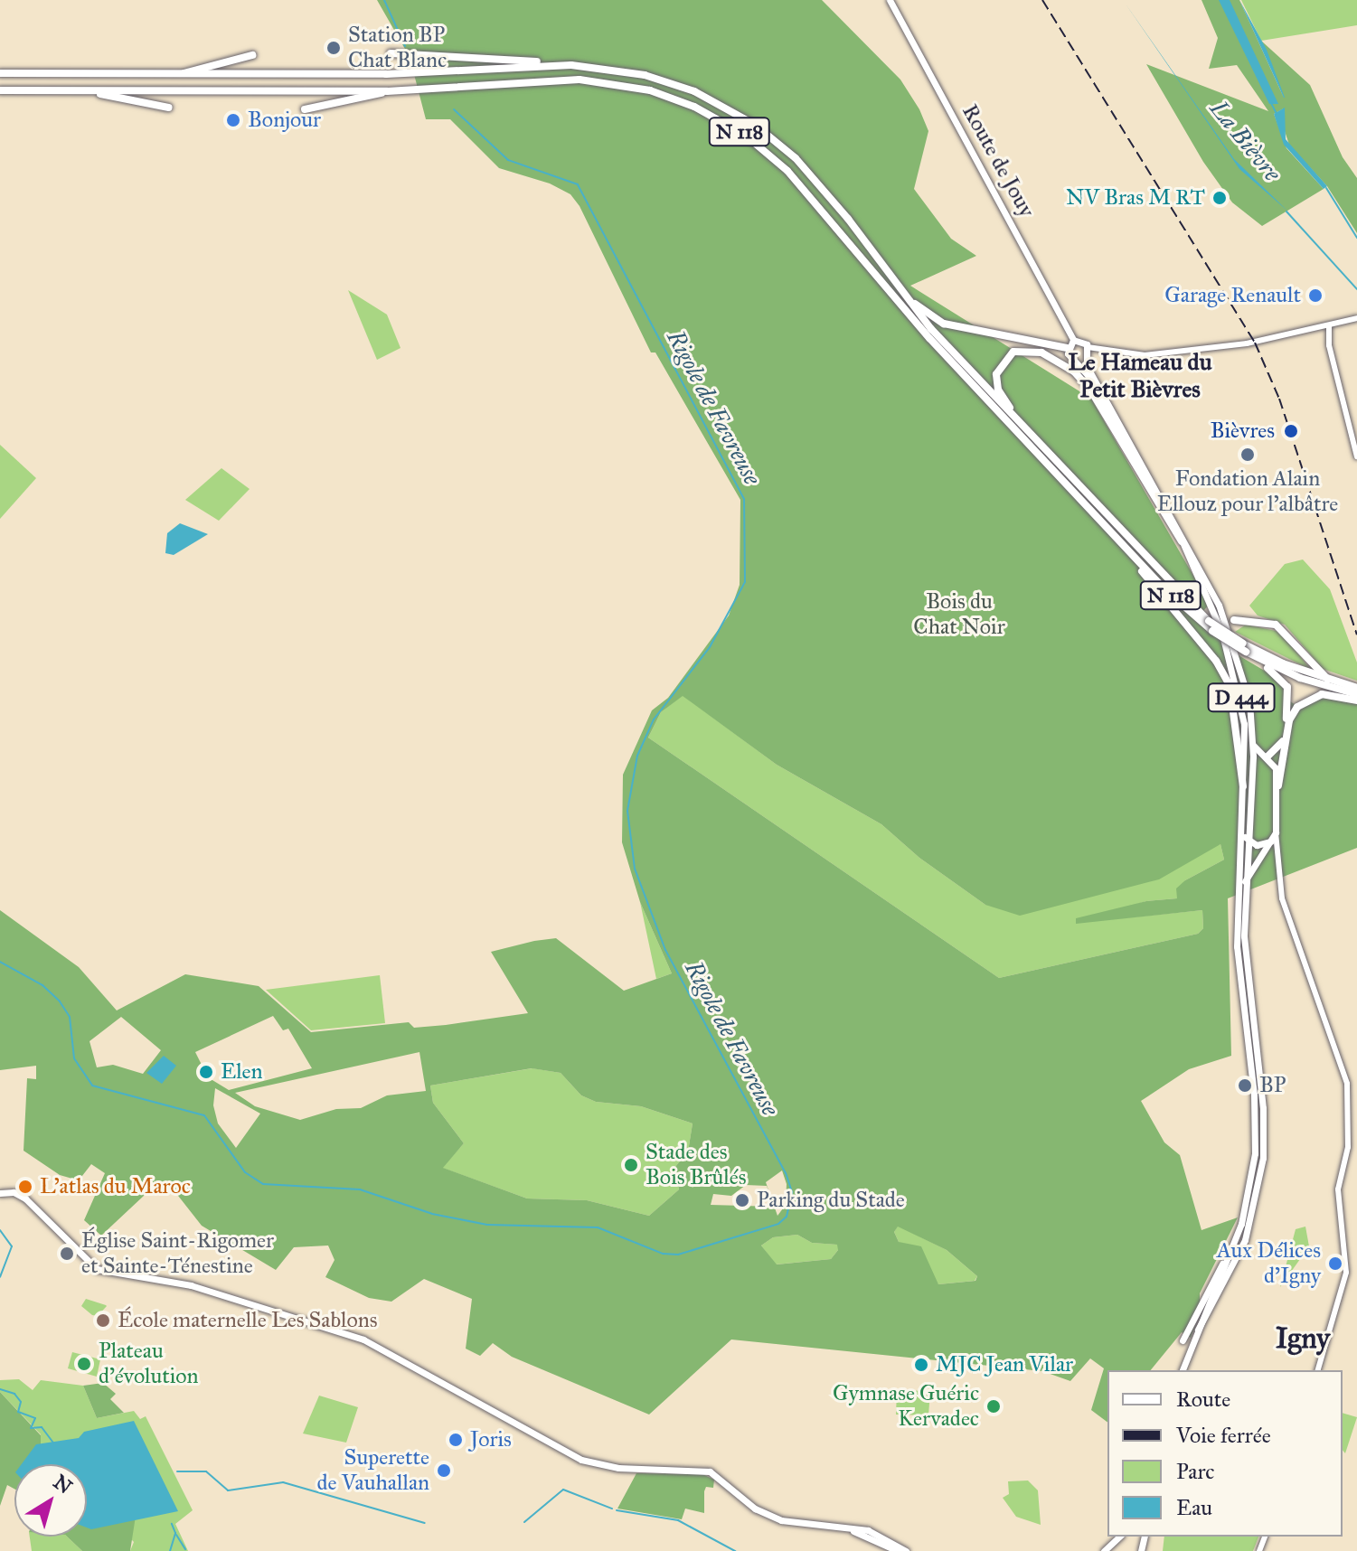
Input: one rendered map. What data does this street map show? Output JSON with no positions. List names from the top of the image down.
{
  "streets": {
    "highway": ["N 118"],
    "main road": ["Route de Jouy", "D 444"]
  },
  "crossings": [
    ["Route de Jouy", "D 444"]
  ],
  "districts": ["Le Hameau du Petit Bièvres", "Igny"],
  "water": ["La Bièvre", "Rigole de Favreuse"],
  "parks": ["Bois du Chat Noir"],
  "places": [
    "Station BP Chat Blanc",
    "Bonjour",
    "NV Bras M RT",
    "Garage Renault",
    "Bièvres",
    "Fondation Alain Ellouz pour l’albâtre",
    "Elen",
    "BP",
    "Stade des Bois Brûlés",
    "L'atlas du Maroc",
    "Parking du Stade",
    "Église Saint-Rigomer et Sainte-Ténestine",
    "Aux Délices d’Igny",
    "École maternelle Les Sablons",
    "Plateau d'évolution",
    "MJC Jean Vilar",
    "Gymnase Guéric Kervadec",
    "Joris",
    "Superette de Vauhallan"
  ],
  "legend": [
    "Route",
    "Voie ferrée",
    "Parc",
    "Eau"
  ],
  "north": "top right"
}
